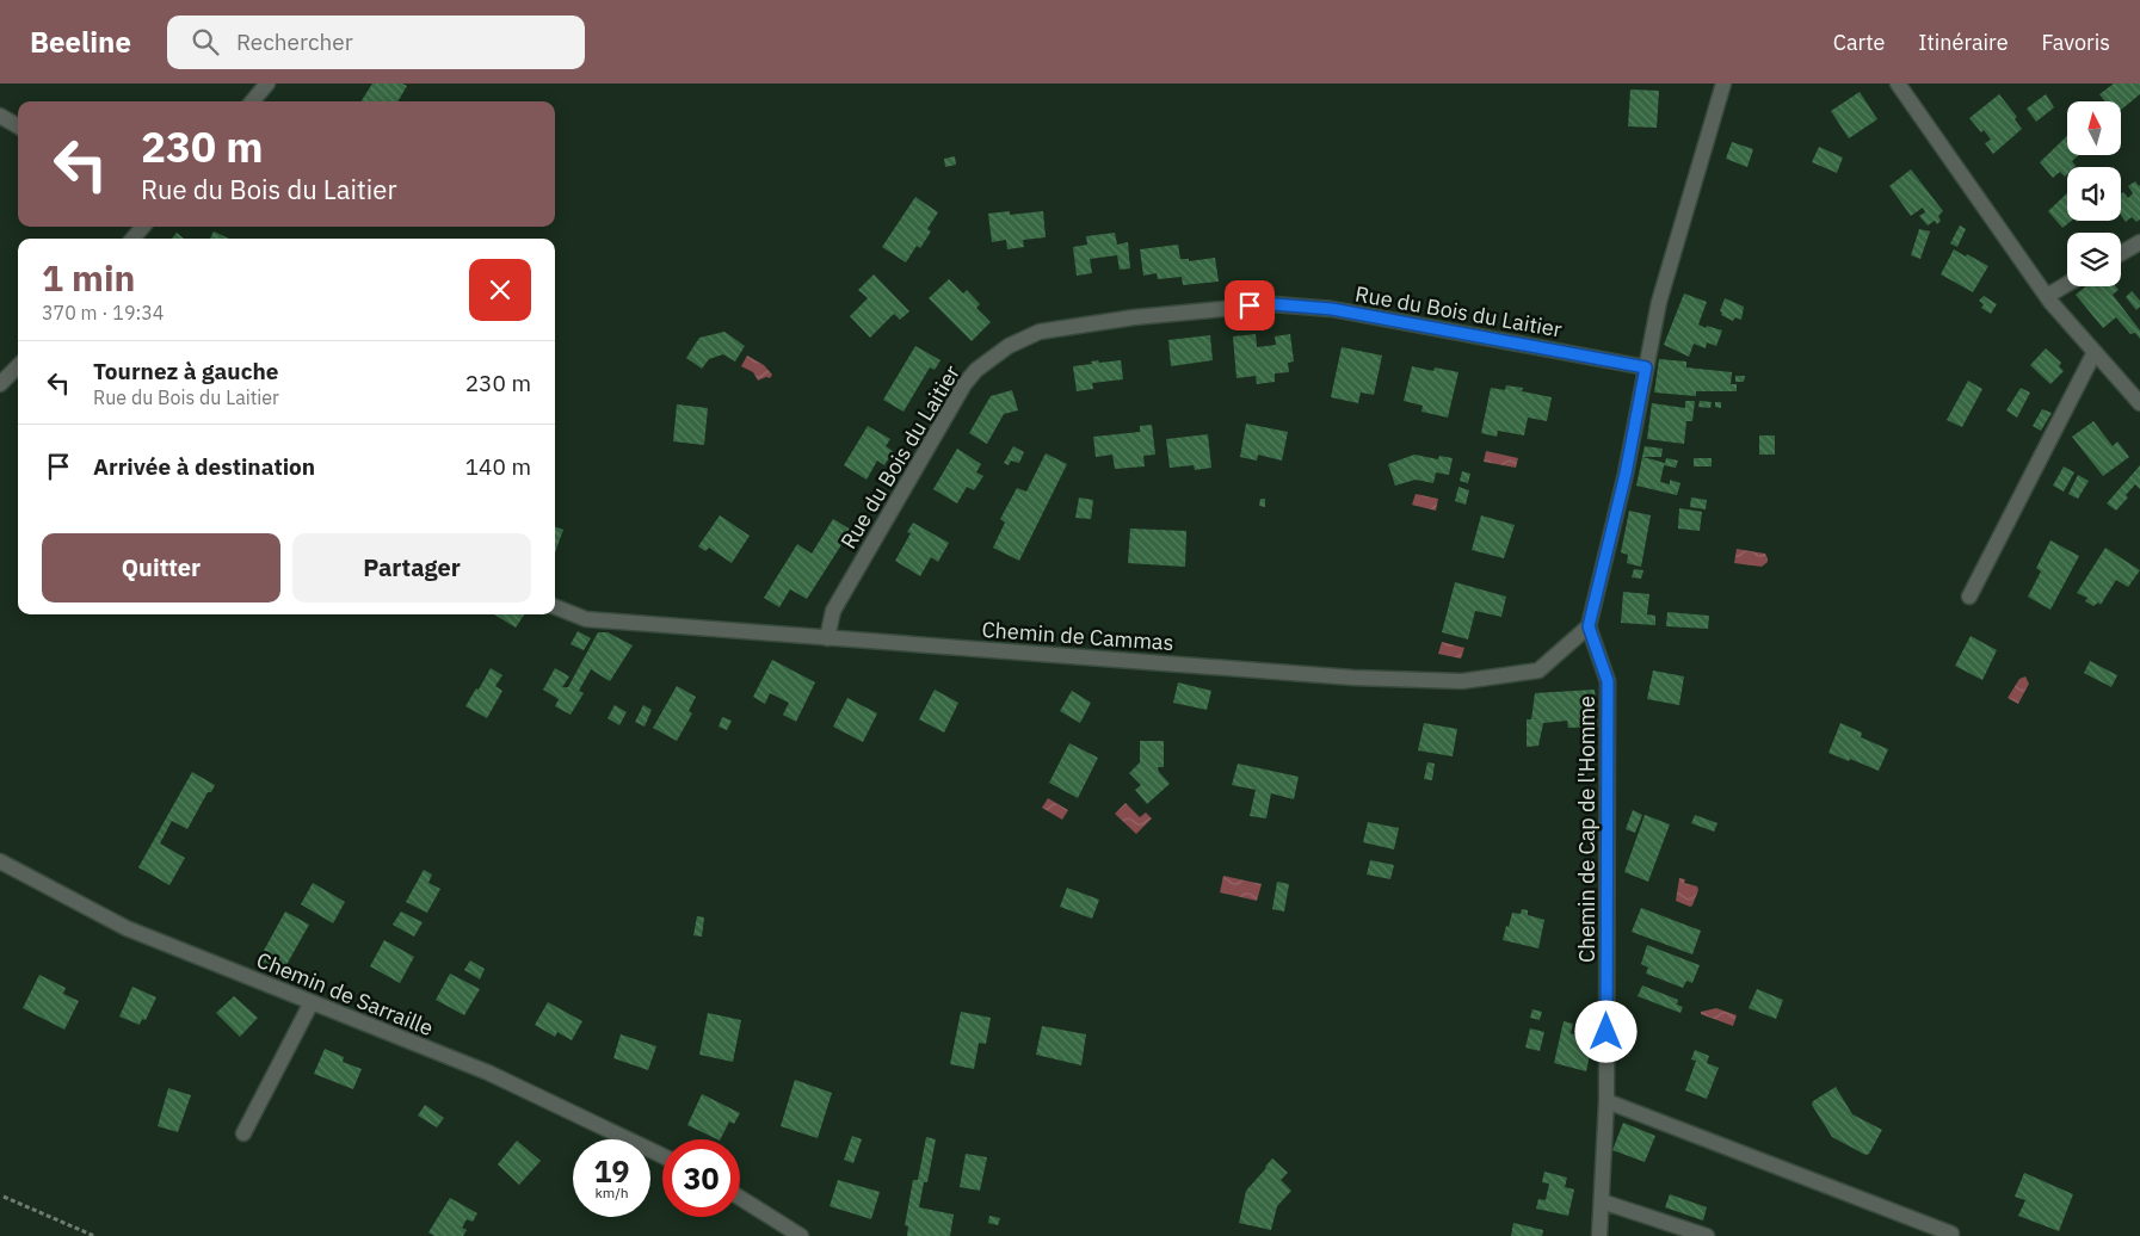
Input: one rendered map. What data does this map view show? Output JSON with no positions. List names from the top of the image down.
{
  "streets": {
    "street": [
      "Rue du Bois du Laitier",
      "Chemin de Cammas",
      "Chemin de Cap de l'Homme",
      "Chemin de Sarraille"
    ]
  },
  "crossings": [
    ["Rue du Bois du Laitier", "Chemin de Cammas"],
    ["Chemin de Cammas", "Chemin de Cap de l'Homme"]
  ],
  "north": "top",
  "page": {
    "header": "Beeline",
    "search": "Rechercher",
    "nav": ["Carte", "Itinéraire", "Favoris"],
    "turn": ["230 m", "Rue du Bois du Laitier"],
    "heading": ["1 min", "370 m · 19:34"],
    "list": [
      {
        "name": "Tournez à gauche",
        "note": "Rue du Bois du Laitier",
        "value": "230 m"
      },
      {
        "name": "Arrivée à destination",
        "value": "140 m"
      }
    ],
    "buttons": ["Quitter", "Partager"],
    "speed": "19 km/h",
    "limit": "30"
  }
}
